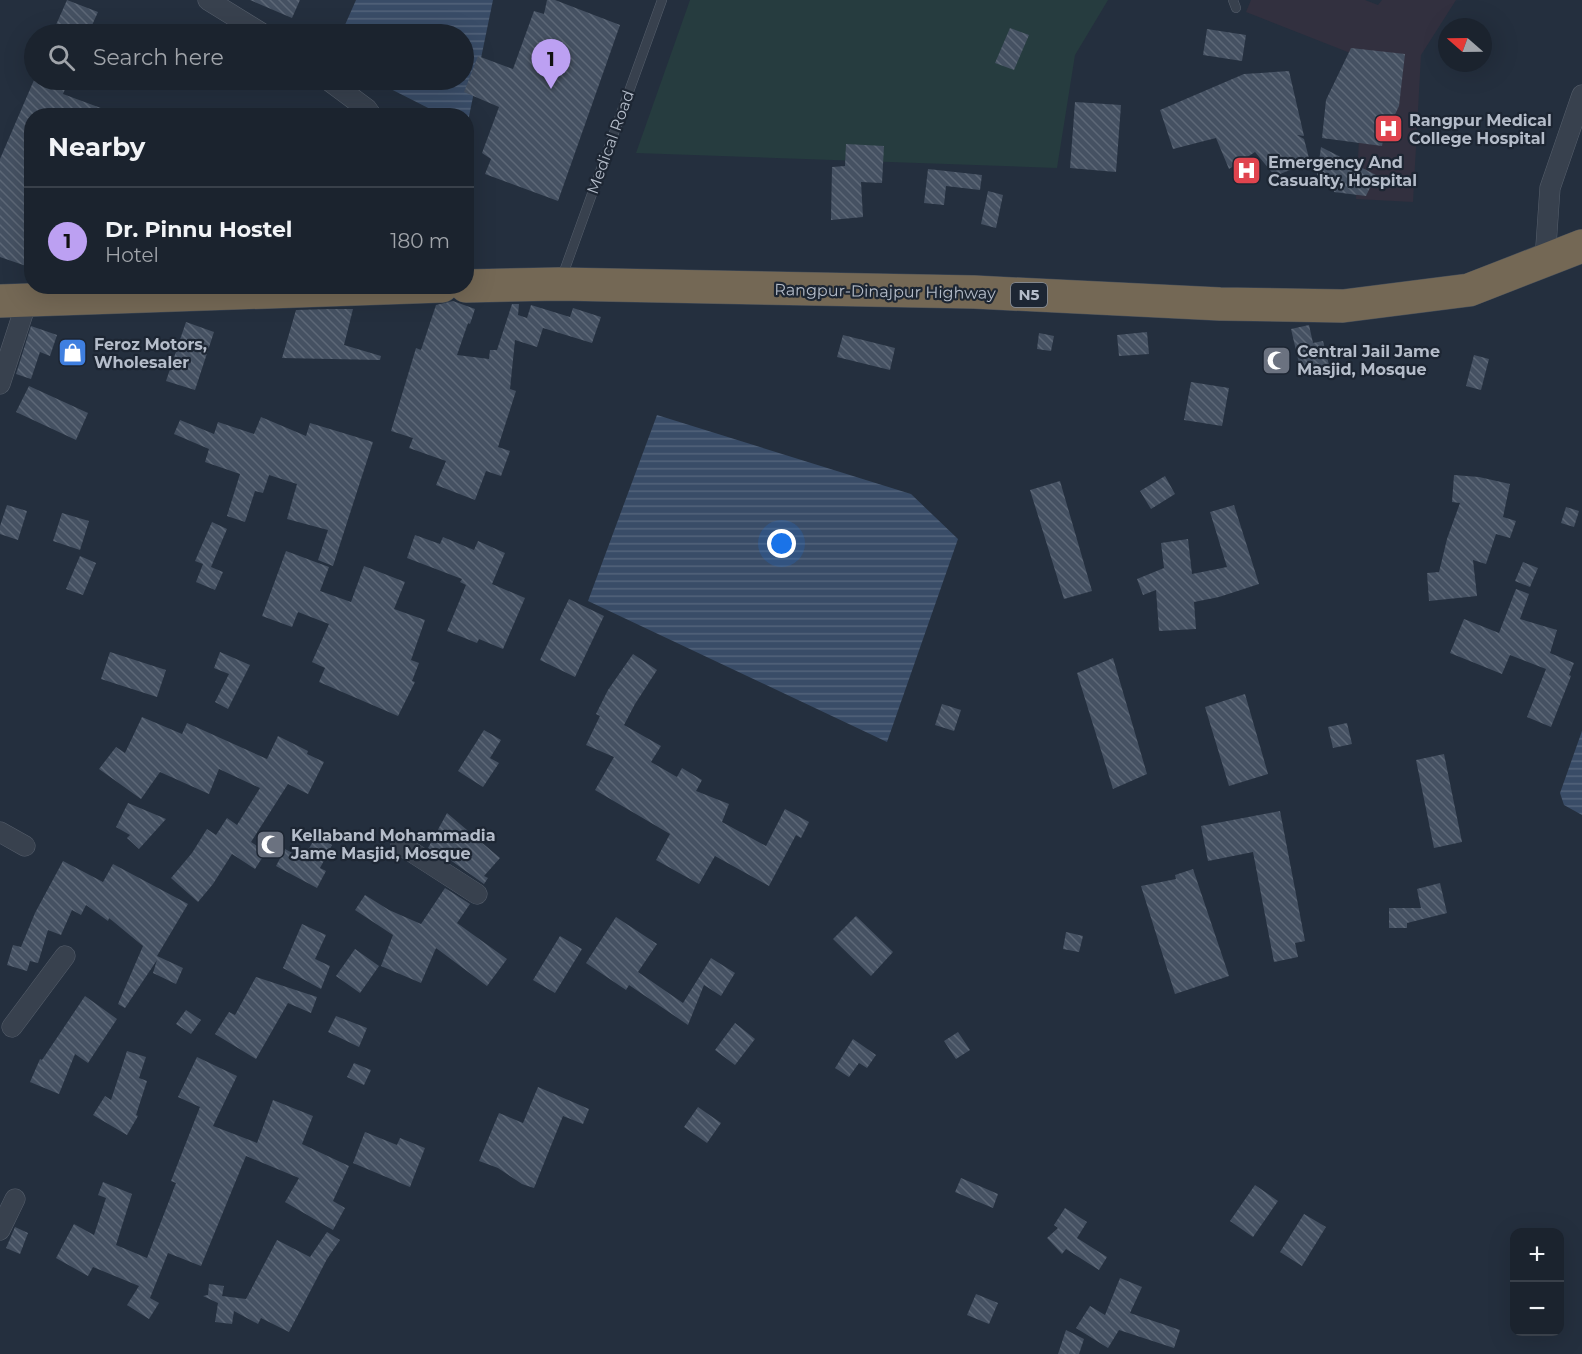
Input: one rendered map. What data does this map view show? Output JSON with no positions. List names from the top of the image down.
{
  "streets": {
    "highway": ["Rangpur-Dinajpur Highway", "N5"],
    "lane": ["Medical Road"]
  },
  "crossings": [
    ["Medical Road", "Rangpur-Dinajpur Highway"]
  ],
  "places": {
    "hospital": ["Rangpur Medical College Hospital", "Emergency And Casualty, Hospital"],
    "shop": ["Feroz Motors, Wholesaler"],
    "mosque": ["Central Jail Jame Masjid, Mosque", "Kellaband Mohammadia Jame Masjid, Mosque"]
  },
  "north": "left",
  "page": {
    "search": "Search here",
    "pins": "1",
    "heading": "Nearby",
    "list": [
      {
        "mark": "1",
        "name": "Dr. Pinnu Hostel",
        "note": "Hotel",
        "value": "180 m"
      }
    ],
    "map_buttons": ["+", "−"]
  }
}
